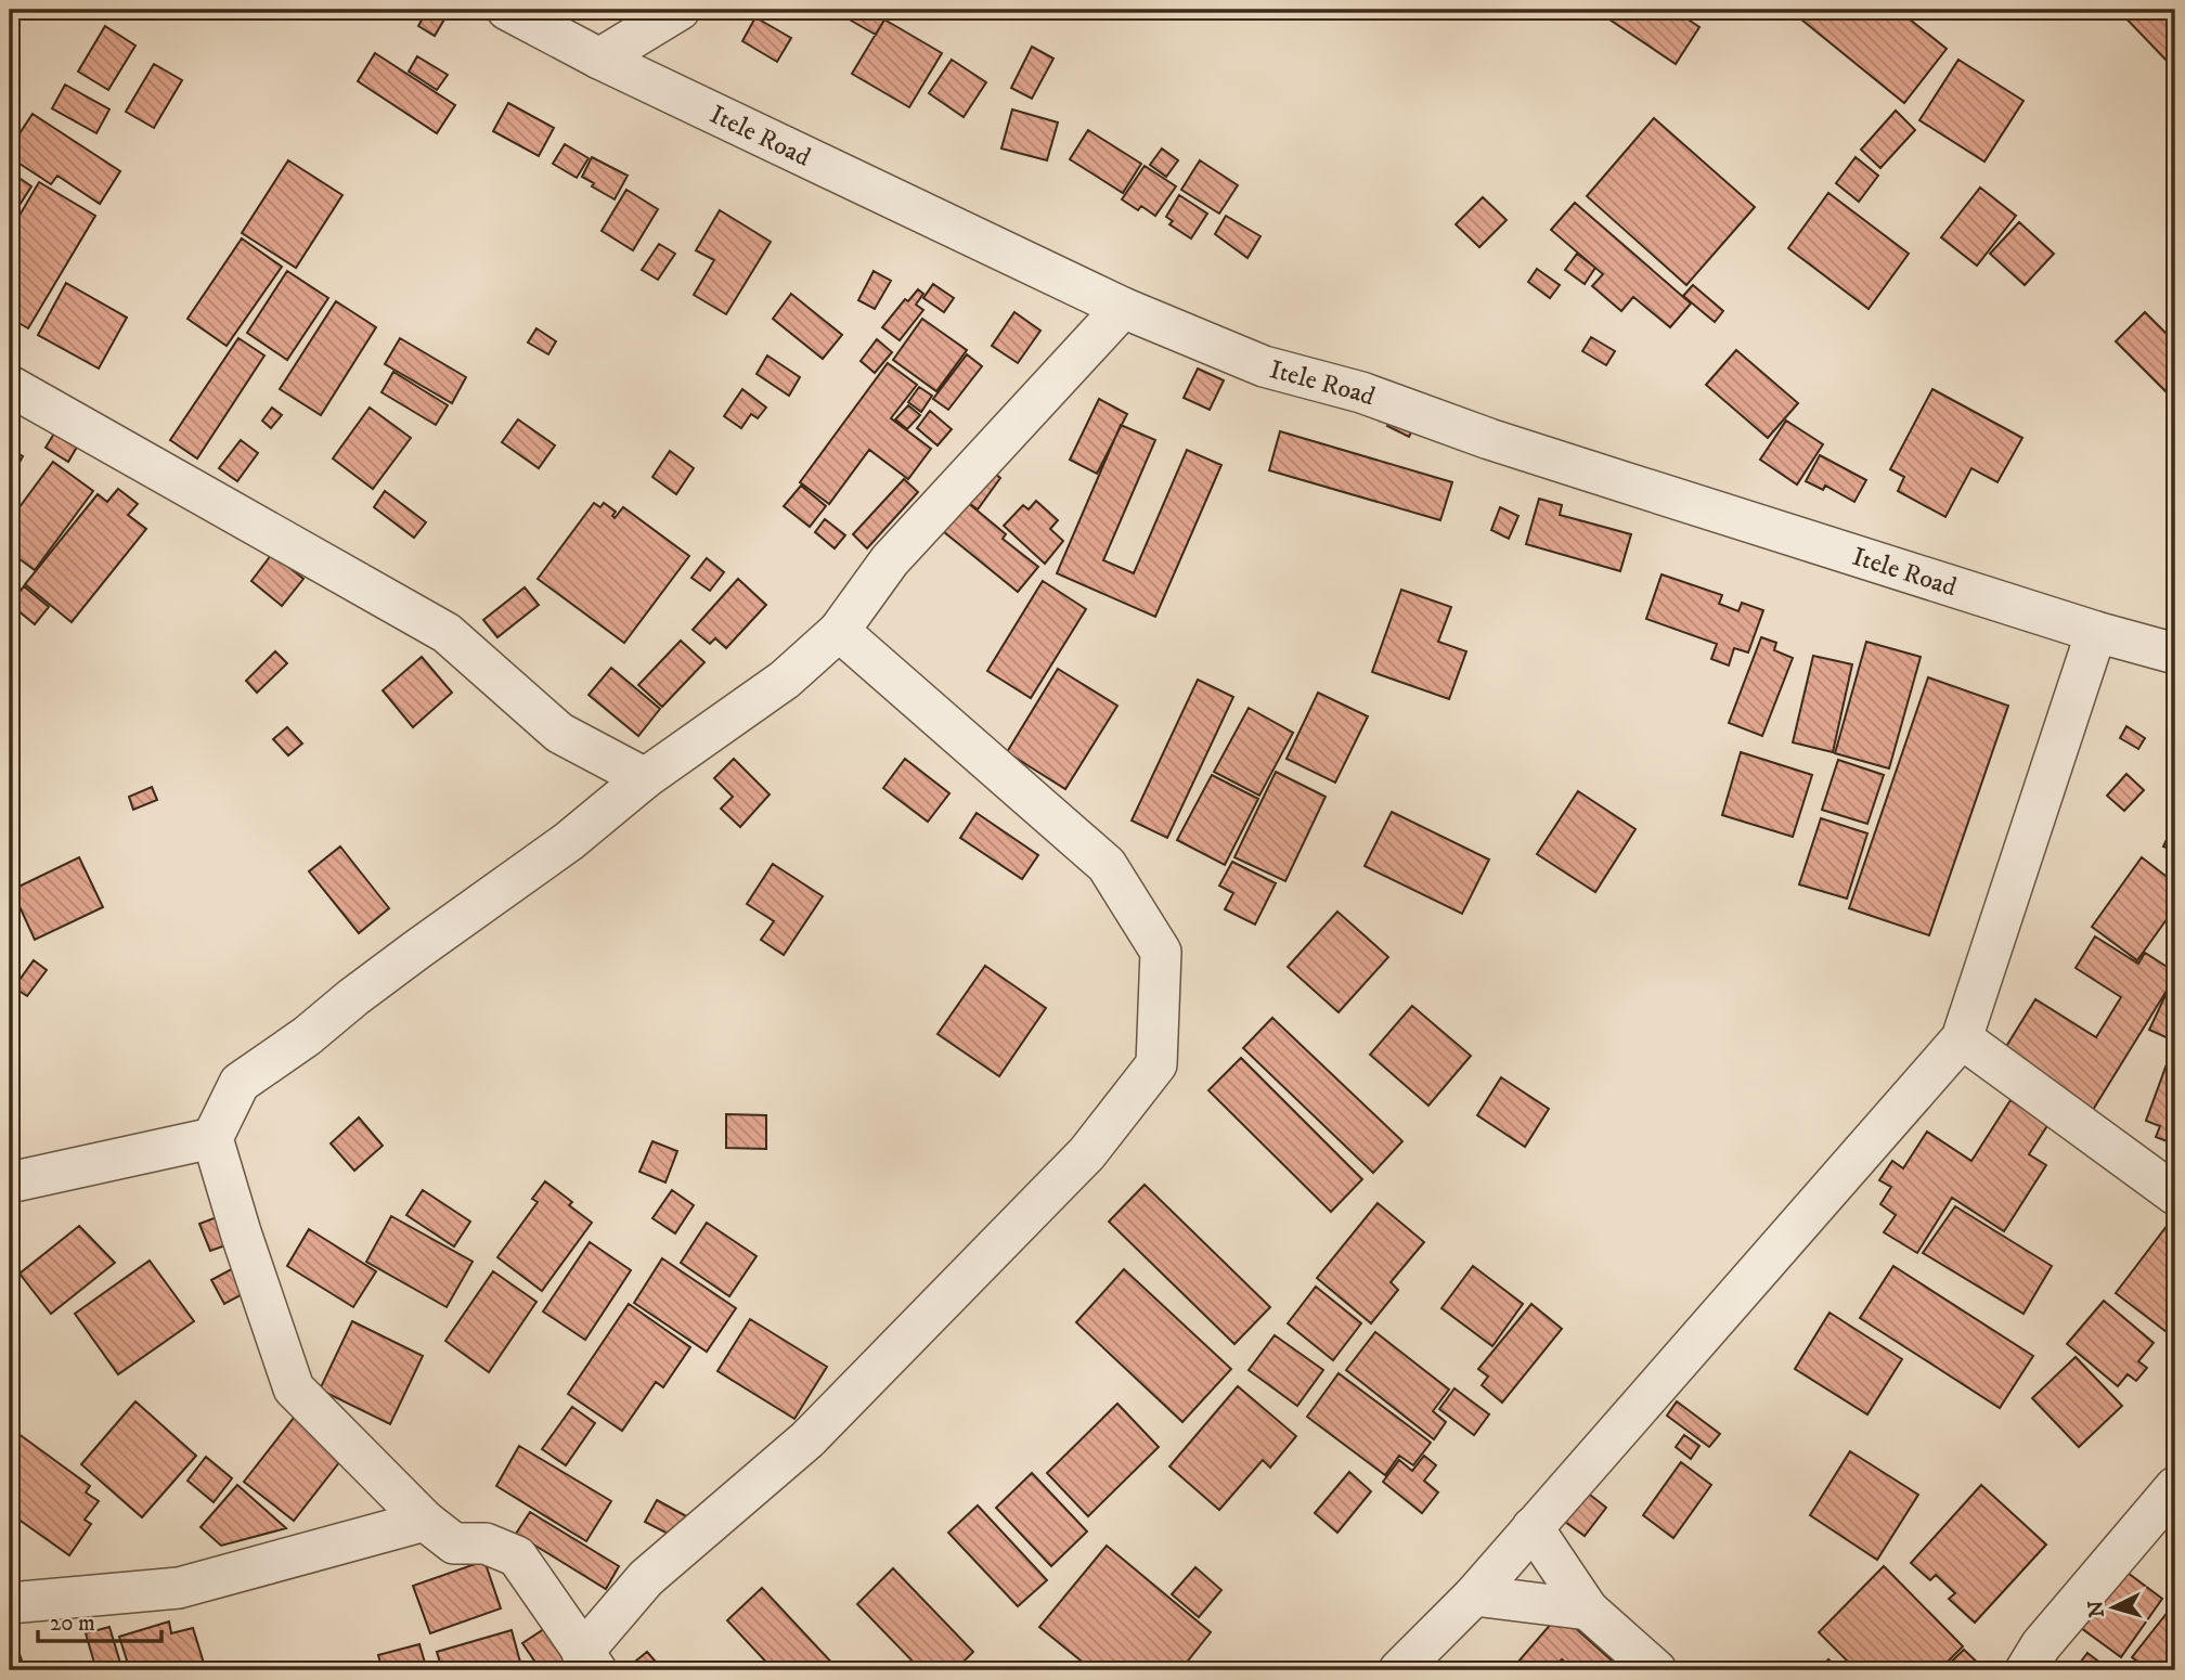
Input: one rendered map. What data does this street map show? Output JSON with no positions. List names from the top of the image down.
{
  "streets": {
    "street": ["Itele Road"]
  },
  "scale_bar": "20 m",
  "north": "left"
}
